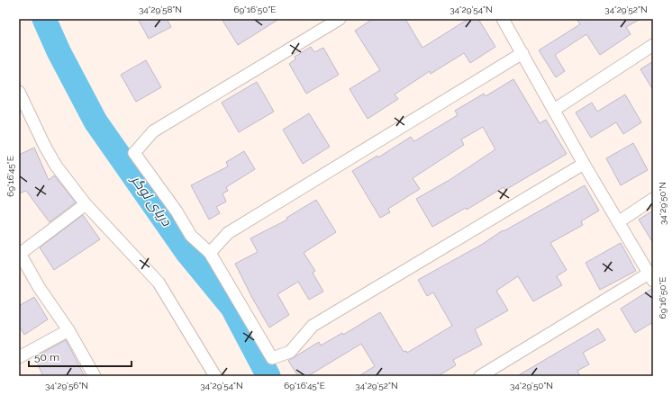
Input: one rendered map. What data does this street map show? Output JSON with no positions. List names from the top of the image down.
{
  "water": ["دریای لوگر"],
  "scale_bar": "50 m",
  "coordinates": [
    "34°29'58\"N",
    "69°16'50\"E",
    "34°29'54\"N",
    "34°29'52\"N",
    "69°16'45\"E",
    "34°29'50\"N",
    "34°29'56\"N"
  ]
}
